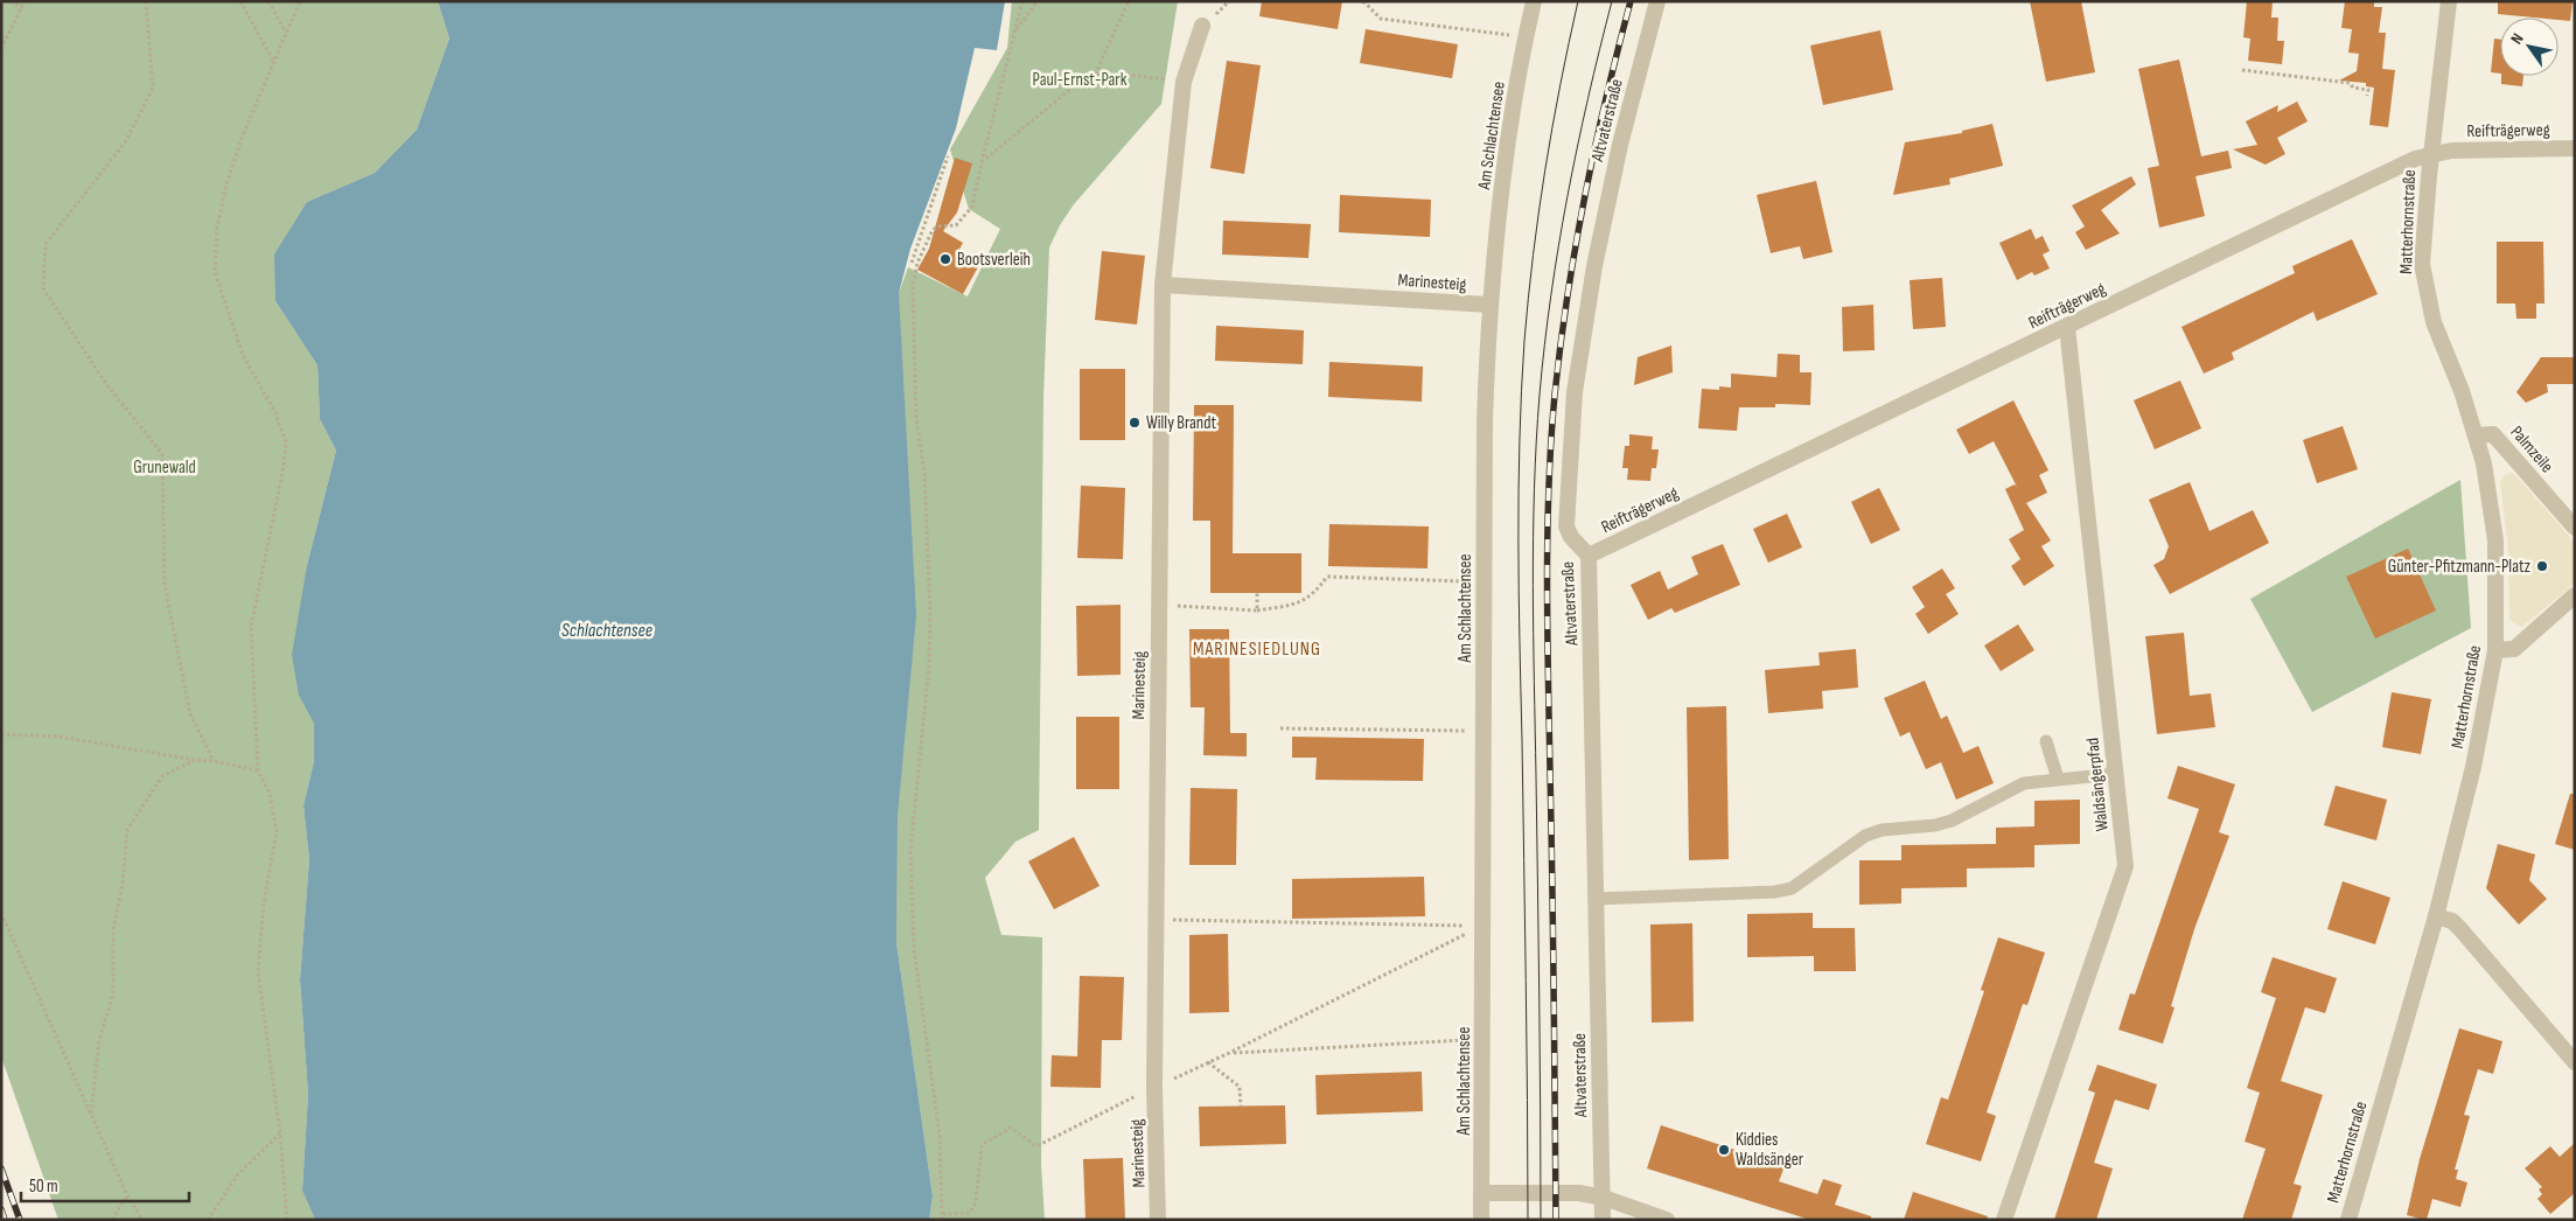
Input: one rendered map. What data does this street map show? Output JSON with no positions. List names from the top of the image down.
{
  "streets": {
    "street": [
      "Altvaterstraße",
      "Reifträgerweg",
      "Am Schlachtensee",
      "Matterhornstraße",
      "Marinesteig",
      "Palmzeile",
      "Waldsängerpfad"
    ]
  },
  "crossings": [
    ["Altvaterstraße", "Reifträgerweg"],
    ["Reifträgerweg", "Matterhornstraße"],
    ["Reifträgerweg", "Waldsängerpfad"],
    ["Am Schlachtensee", "Marinesteig"],
    ["Matterhornstraße", "Palmzeile"]
  ],
  "districts": ["MARINESIEDLUNG"],
  "water": ["Schlachtensee"],
  "parks": ["Paul-Ernst-Park", "Grunewald"],
  "places": [
    "Bootsverleih",
    "Willy Brandt",
    "Günter-Pfitzmann-Platz",
    "Kiddies Waldsänger"
  ],
  "scale_bar": "50 m",
  "north": "top left"
}
